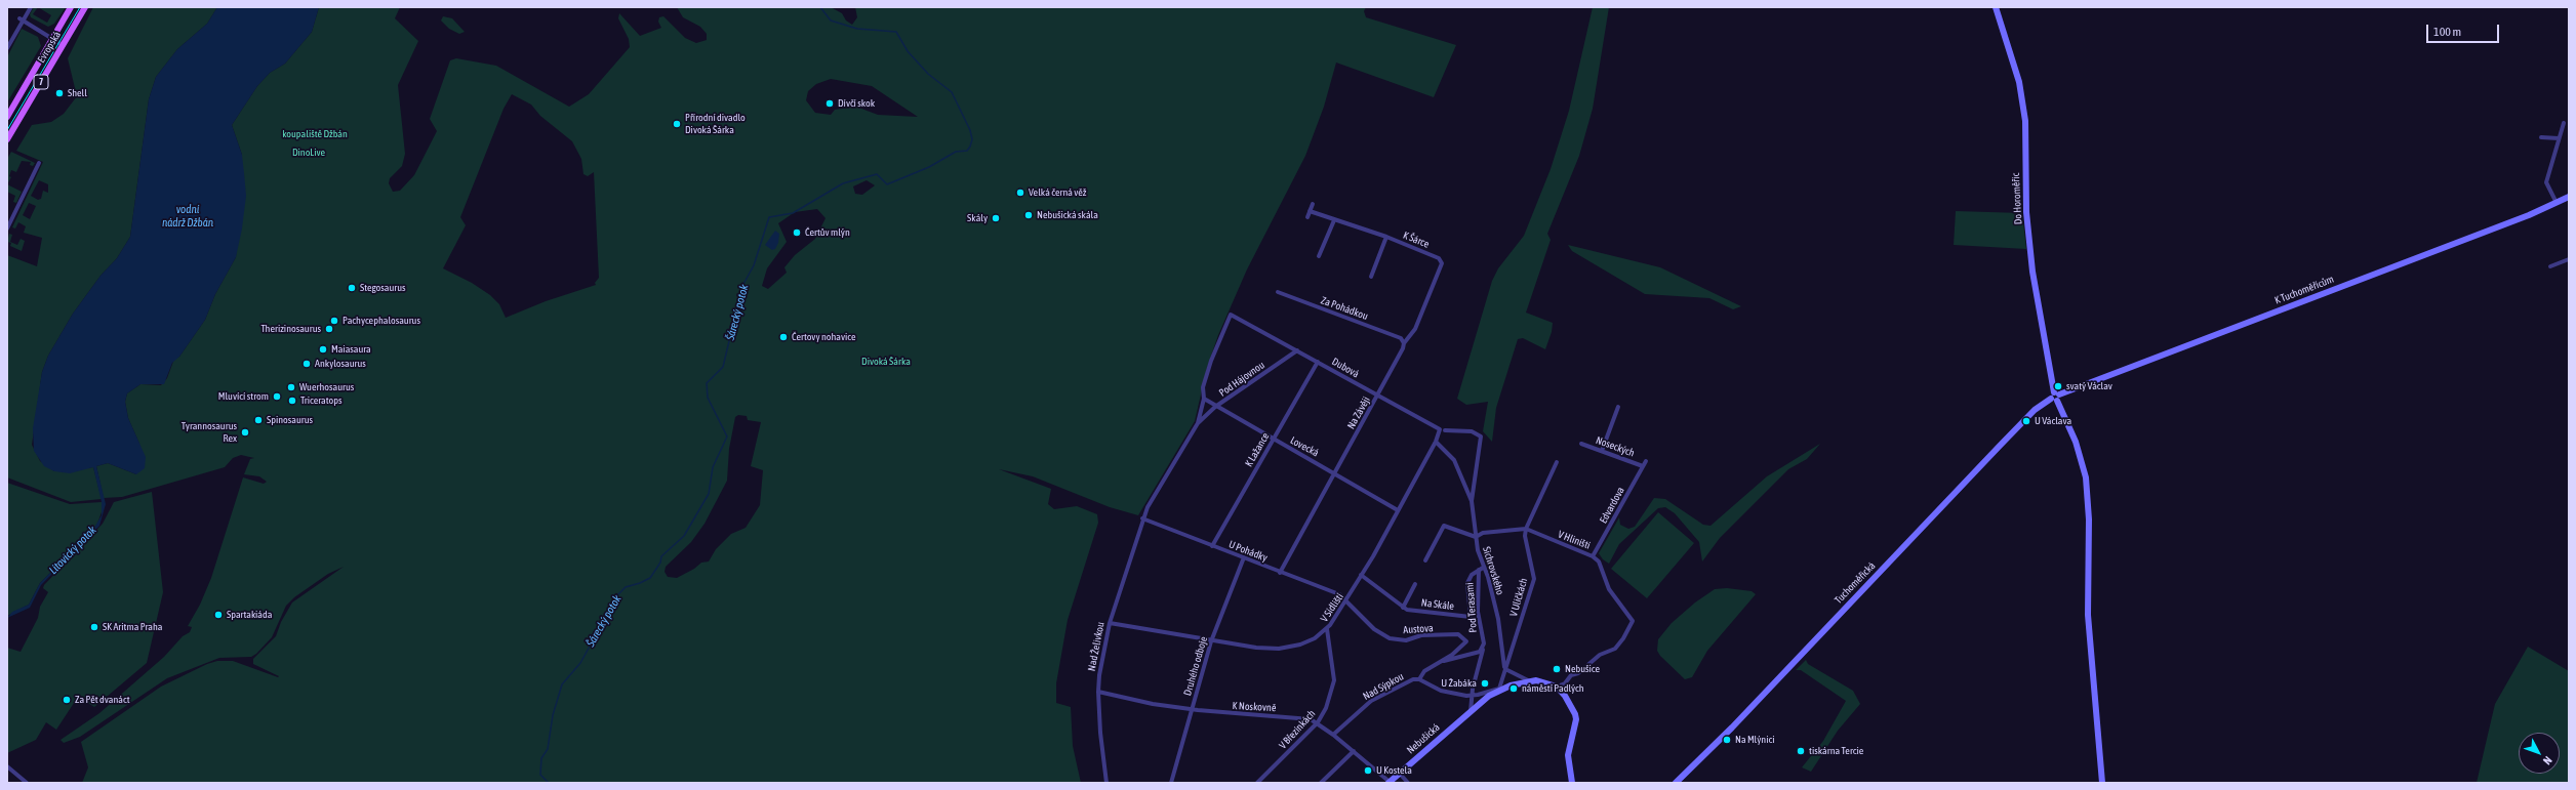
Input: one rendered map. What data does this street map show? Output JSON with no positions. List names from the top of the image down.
{
  "streets": {
    "main road": ["Evropská", "7"],
    "street": [
      "Do Horoměřic",
      "K Šárce",
      "K Tuchoměřicům",
      "Za Pohádkou",
      "Dubová",
      "Pod Hájovnou",
      "Na Závěji",
      "Lovecká",
      "Noseckých",
      "K Lažance",
      "Edvardova",
      "V Hliništi",
      "U Pohádky",
      "Sichrovského",
      "Tuchoměřická",
      "V Uličkách",
      "Na Skále",
      "V Sídlišti",
      "Pod Terasami",
      "Austova",
      "Nad Želivkou",
      "Druhého odboje",
      "Nad Sýpkou",
      "K Noskovně",
      "V Březinkách",
      "Nebušická"
    ]
  },
  "crossings": [
    ["Do Horoměřic", "K Tuchoměřicům"],
    ["Do Horoměřic", "Tuchoměřická"],
    ["K Šárce", "Na Závěji"],
    ["K Tuchoměřicům", "Tuchoměřická"],
    ["Za Pohádkou", "Na Závěji"],
    ["Dubová", "Pod Hájovnou"],
    ["Dubová", "Na Závěji"],
    ["Dubová", "K Lažance"],
    ["Dubová", "Sichrovského"],
    ["Dubová", "V Sídlišti"],
    ["Pod Hájovnou", "Lovecká"],
    ["Pod Hájovnou", "U Pohádky"],
    ["Pod Hájovnou", "Nad Želivkou"],
    ["Na Závěji", "Lovecká"],
    ["Na Závěji", "U Pohádky"],
    ["Lovecká", "K Lažance"],
    ["Lovecká", "V Sídlišti"],
    ["Noseckých", "Edvardova"],
    ["K Lažance", "U Pohádky"],
    ["Edvardova", "V Hliništi"],
    ["V Hliništi", "Sichrovského"],
    ["V Hliništi", "V Uličkách"],
    ["U Pohádky", "V Sídlišti"],
    ["U Pohádky", "Austova"],
    ["U Pohádky", "Nad Želivkou"],
    ["U Pohádky", "Druhého odboje"],
    ["Sichrovského", "V Uličkách"],
    ["Sichrovského", "Na Skále"],
    ["Sichrovského", "V Sídlišti"],
    ["Sichrovského", "Pod Terasami"],
    ["Na Skále", "Pod Terasami"],
    ["V Sídlišti", "Austova"],
    ["V Sídlišti", "Nad Želivkou"],
    ["V Sídlišti", "Druhého odboje"],
    ["V Sídlišti", "V Březinkách"],
    ["Pod Terasami", "Austova"],
    ["Pod Terasami", "Nad Sýpkou"],
    ["Austova", "Nad Sýpkou"],
    ["Nad Želivkou", "K Noskovně"],
    ["Druhého odboje", "K Noskovně"],
    ["Nad Sýpkou", "K Noskovně"],
    ["K Noskovně", "V Březinkách"],
    ["K Noskovně", "Nebušická"]
  ],
  "water": ["vodní nádrž Džbán", "Šárecký potok", "Litovický potok"],
  "parks": ["koupaliště Džbán", "DinoLive", "Divoká Šárka"],
  "places": [
    "Shell",
    "Dívčí skok",
    "Přírodní divadlo Divoká Šárka",
    "Velká černá věž",
    "Nebušická skála",
    "Skály",
    "Čertův mlýn",
    "Stegosaurus",
    "Pachycephalosaurus",
    "Therizinosaurus",
    "Čertovy nohavice",
    "Maiasaura",
    "Ankylosaurus",
    "svatý Václav",
    "Wuerhosaurus",
    "Mluvící strom",
    "Triceratops",
    "Spinosaurus",
    "U Václava",
    "Tyrannosaurus Rex",
    "Spartakiáda",
    "SK Aritma Praha",
    "Nebušice",
    "U Žabáka",
    "náměstí Padlých",
    "Za Pět dvanáct",
    "Na Mlýnici",
    "tiskárna Tercie",
    "U Kostela"
  ],
  "scale_bar": "100 m",
  "north": "bottom right"
}
